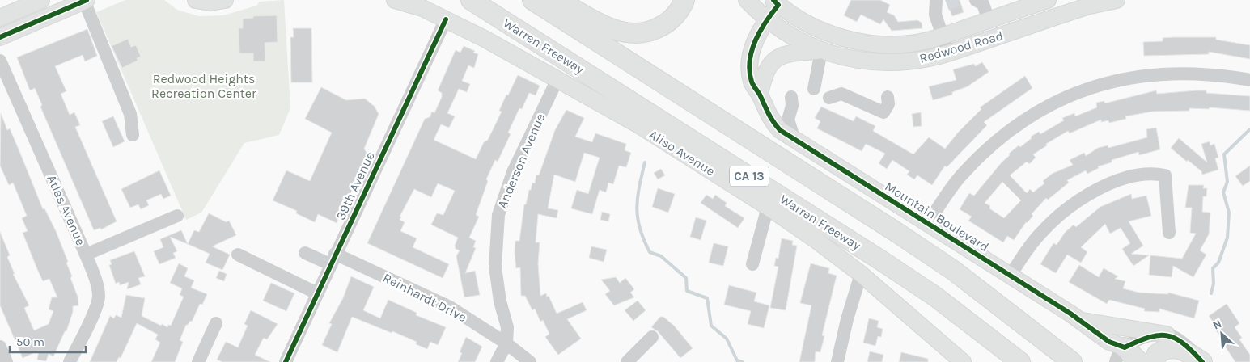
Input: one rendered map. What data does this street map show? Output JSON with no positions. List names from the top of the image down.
{
  "streets": {
    "highway": ["Warren Freeway", "CA 13"],
    "main road": ["Redwood Road", "Aliso Avenue", "Mountain Boulevard"],
    "street": [
      "Anderson Avenue",
      "39th Avenue",
      "Atlas Avenue",
      "Reinhardt Drive"
    ]
  },
  "crossings": [
    ["Redwood Road", "Mountain Boulevard"],
    ["Aliso Avenue", "Anderson Avenue"],
    ["Aliso Avenue", "39th Avenue"],
    ["Anderson Avenue", "Reinhardt Drive"],
    ["39th Avenue", "Reinhardt Drive"]
  ],
  "parks": ["Redwood Heights Recreation Center"],
  "scale_bar": "50 m",
  "north": "top left"
}
